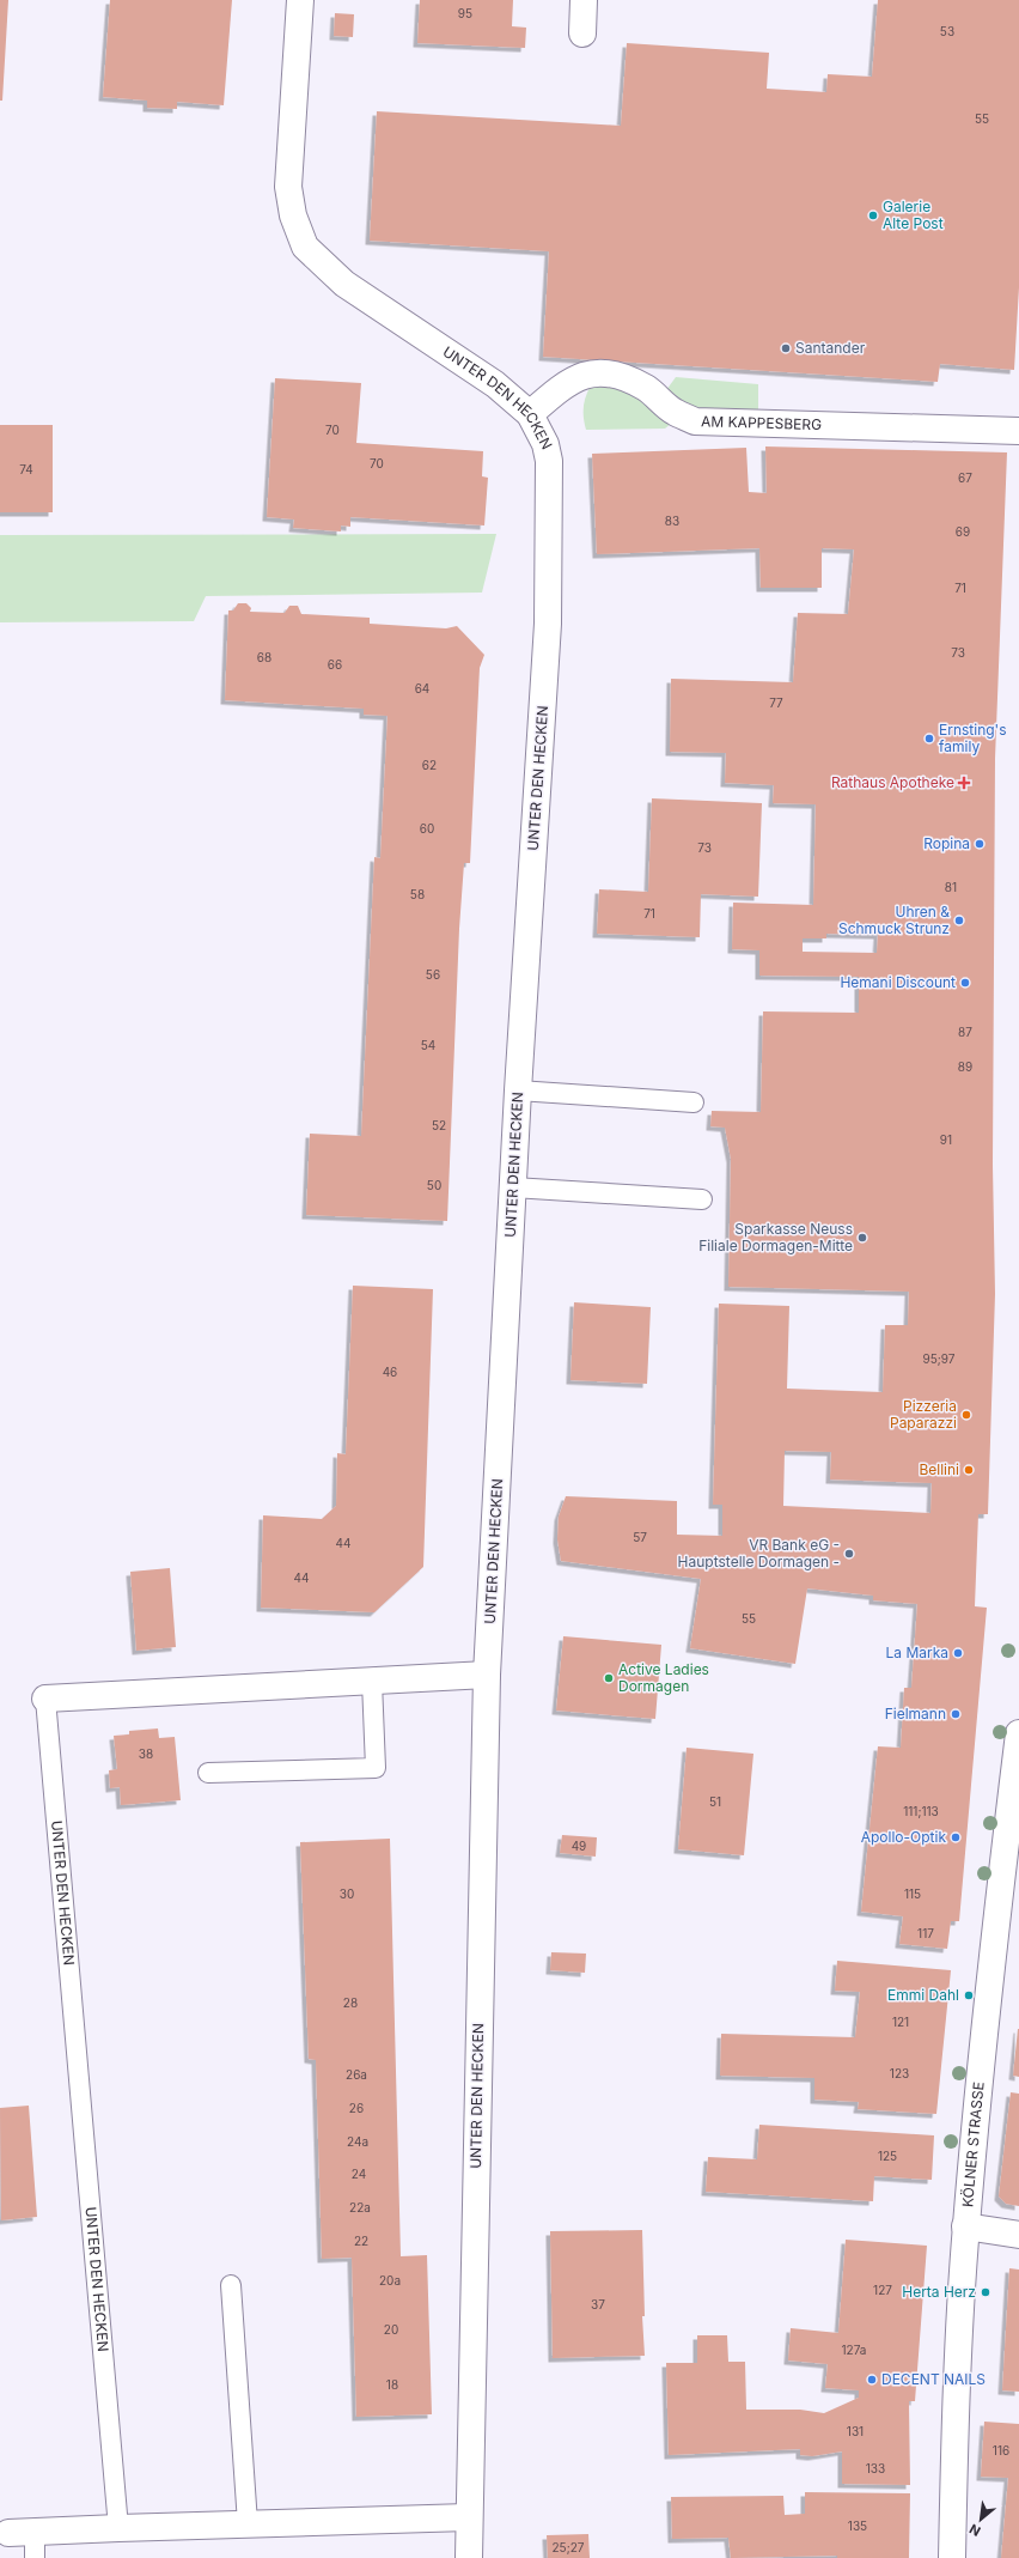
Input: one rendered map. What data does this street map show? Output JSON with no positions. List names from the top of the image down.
{
  "streets": {
    "street": ["UNTER DEN HECKEN", "AM KAPPESBERG", "KÖLNER STRASSE"]
  },
  "crossings": [
    ["UNTER DEN HECKEN", "AM KAPPESBERG"]
  ],
  "places": {
    "other": [
      "Galerie Alte Post",
      "Santander",
      "Ernsting's family",
      "Ropina",
      "Uhren & Schmuck Strunz",
      "Hemani Discount",
      "Sparkasse Neuss Filiale Dormagen-Mitte",
      "Pizzeria Paparazzi",
      "Bellini",
      "VR Bank eG - Hauptstelle Dormagen -",
      "La Marka",
      "Active Ladies Dormagen",
      "Fielmann",
      "Apollo-Optik",
      "Emmi Dahl",
      "Herta Herz",
      "DECENT NAILS"
    ],
    "health": ["Rathaus Apotheke"]
  },
  "house_numbers": [
    "95",
    "53",
    "55",
    "70",
    "70",
    "74",
    "67",
    "83",
    "69",
    "71",
    "73",
    "68",
    "66",
    "64",
    "77",
    "62",
    "60",
    "73",
    "81",
    "58",
    "71",
    "56",
    "87",
    "54",
    "89",
    "52",
    "91",
    "50",
    "95;97",
    "46",
    "57",
    "44",
    "44",
    "55",
    "38",
    "51",
    "111;113",
    "49",
    "30",
    "115",
    "117",
    "28",
    "121",
    "123",
    "26a",
    "26",
    "24a",
    "125",
    "24",
    "22a",
    "22",
    "20a",
    "127",
    "37",
    "20",
    "127a",
    "18",
    "131",
    "116",
    "133",
    "135",
    "25;27"
  ],
  "north": "bottom left"
}
